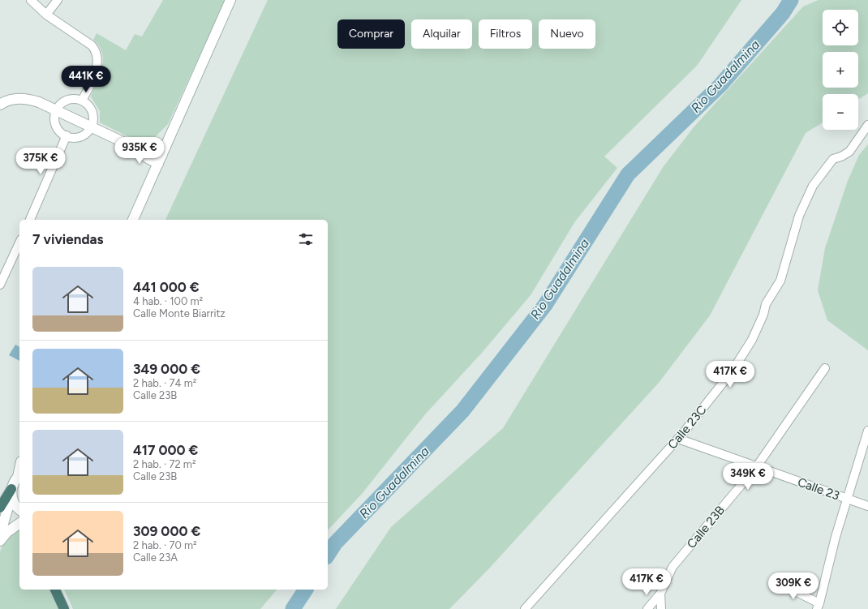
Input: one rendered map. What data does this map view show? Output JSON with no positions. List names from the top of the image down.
{
  "streets": {
    "street": ["Calle 23C", "Calle 23", "Calle 23B"]
  },
  "crossings": [
    ["Calle 23C", "Calle 23"],
    ["Calle 23", "Calle 23B"]
  ],
  "water": ["Rio Guadalmina"],
  "page": {
    "map_buttons": ["+", "−"],
    "chip": [
      "Comprar",
      "Alquilar",
      "Filtros",
      "Nuevo"
    ],
    "price": [
      "441K €",
      "935K €",
      "375K €",
      "417K €",
      "349K €",
      "417K €",
      "309K €"
    ],
    "heading": "7 viviendas",
    "list": [
      {
        "name": "441 000 €",
        "note": "4 hab. · 100 m² · Calle Monte Biarritz"
      },
      {
        "name": "349 000 €",
        "note": "2 hab. · 74 m² · Calle 23B"
      },
      {
        "name": "417 000 €",
        "note": "2 hab. · 72 m² · Calle 23B"
      },
      {
        "name": "309 000 €",
        "note": "2 hab. · 70 m² · Calle 23A"
      }
    ]
  }
}
